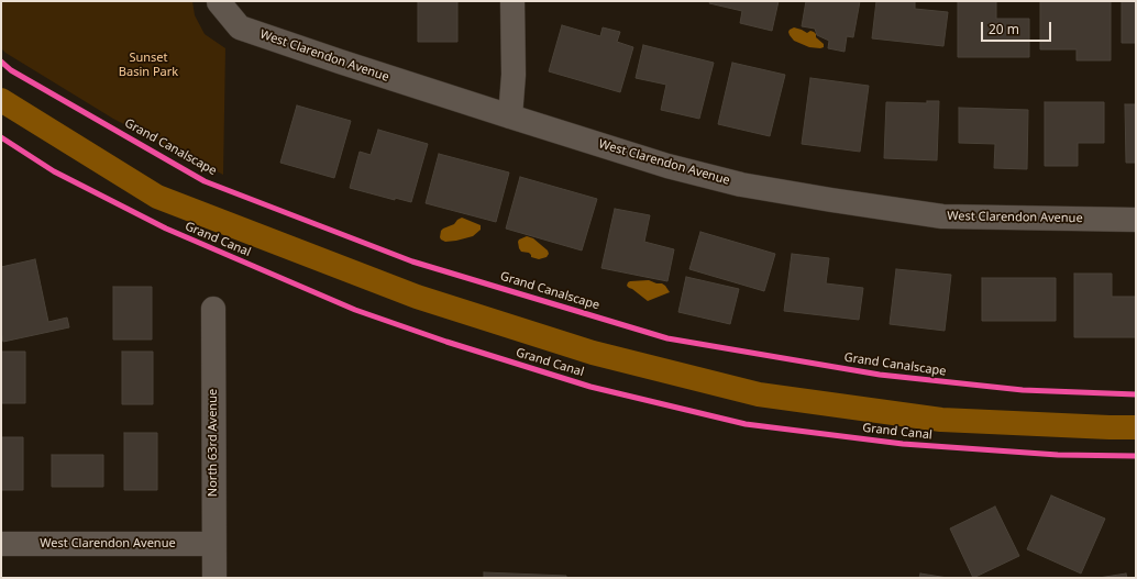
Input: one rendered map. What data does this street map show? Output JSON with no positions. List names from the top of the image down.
{
  "streets": {
    "street": ["West Clarendon Avenue", "North 63rd Avenue"],
    "cycle path": ["Grand Canalscape", "Grand Canal"]
  },
  "crossings": [
    ["West Clarendon Avenue", "North 63rd Avenue"]
  ],
  "parks": ["Sunset Basin Park"],
  "scale_bar": "20 m"
}
